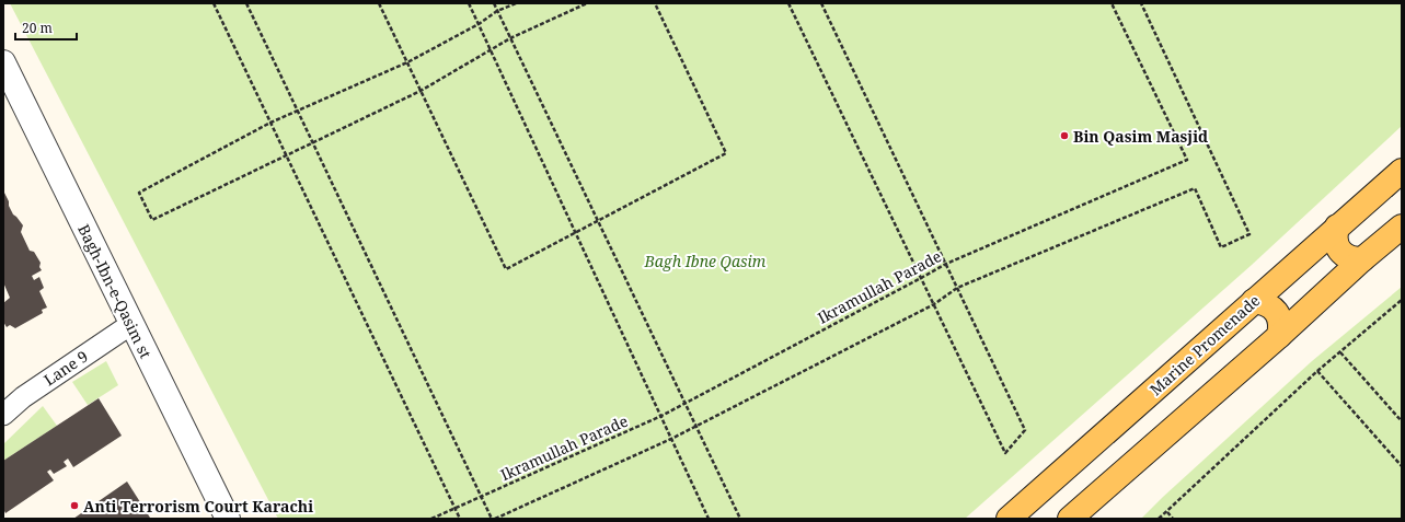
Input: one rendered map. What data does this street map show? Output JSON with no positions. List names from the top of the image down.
{
  "streets": {
    "main road": ["Marine Promenade"],
    "street": ["Bagh-Ibn-e-Qasim st", "Lane 9"],
    "path": ["Ikramullah Parade"]
  },
  "crossings": [
    ["Bagh-Ibn-e-Qasim st", "Lane 9"]
  ],
  "parks": ["Bagh Ibne Qasim"],
  "places": ["Bin Qasim Masjid", "Anti Terrorism Court Karachi"],
  "scale_bar": "20 m"
}
